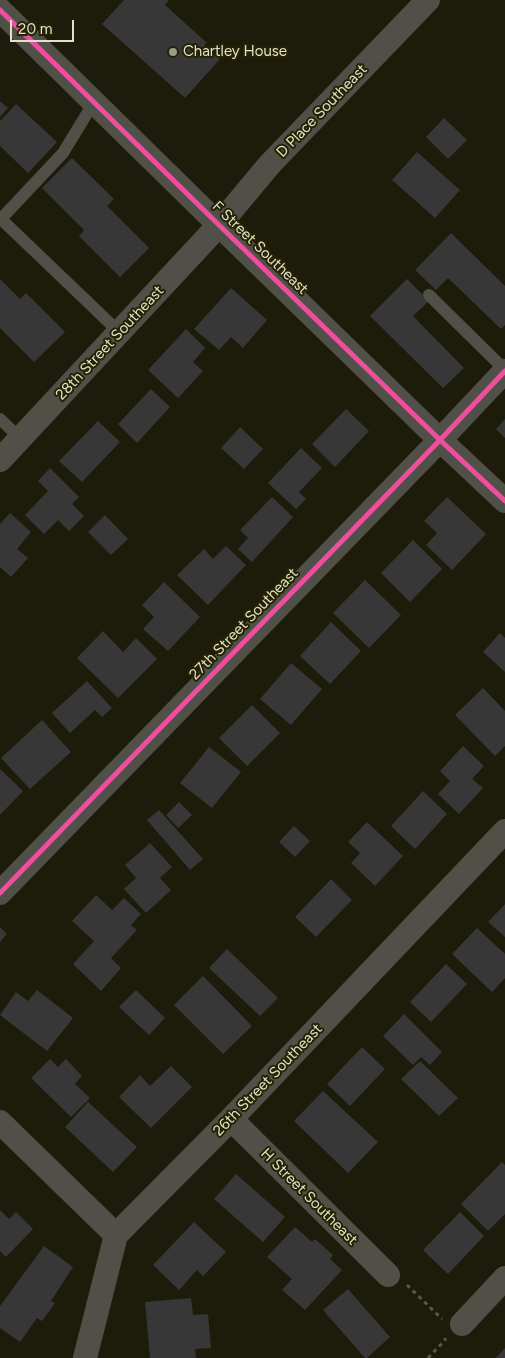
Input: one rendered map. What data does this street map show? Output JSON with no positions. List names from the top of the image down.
{
  "streets": {
    "street": [
      "D Place Southeast",
      "F Street Southeast",
      "28th Street Southeast",
      "27th Street Southeast",
      "26th Street Southeast",
      "H Street Southeast"
    ]
  },
  "crossings": [
    ["D Place Southeast", "F Street Southeast"],
    ["D Place Southeast", "28th Street Southeast"],
    ["F Street Southeast", "28th Street Southeast"],
    ["F Street Southeast", "27th Street Southeast"],
    ["26th Street Southeast", "H Street Southeast"]
  ],
  "places": ["Chartley House"],
  "scale_bar": "20 m"
}
